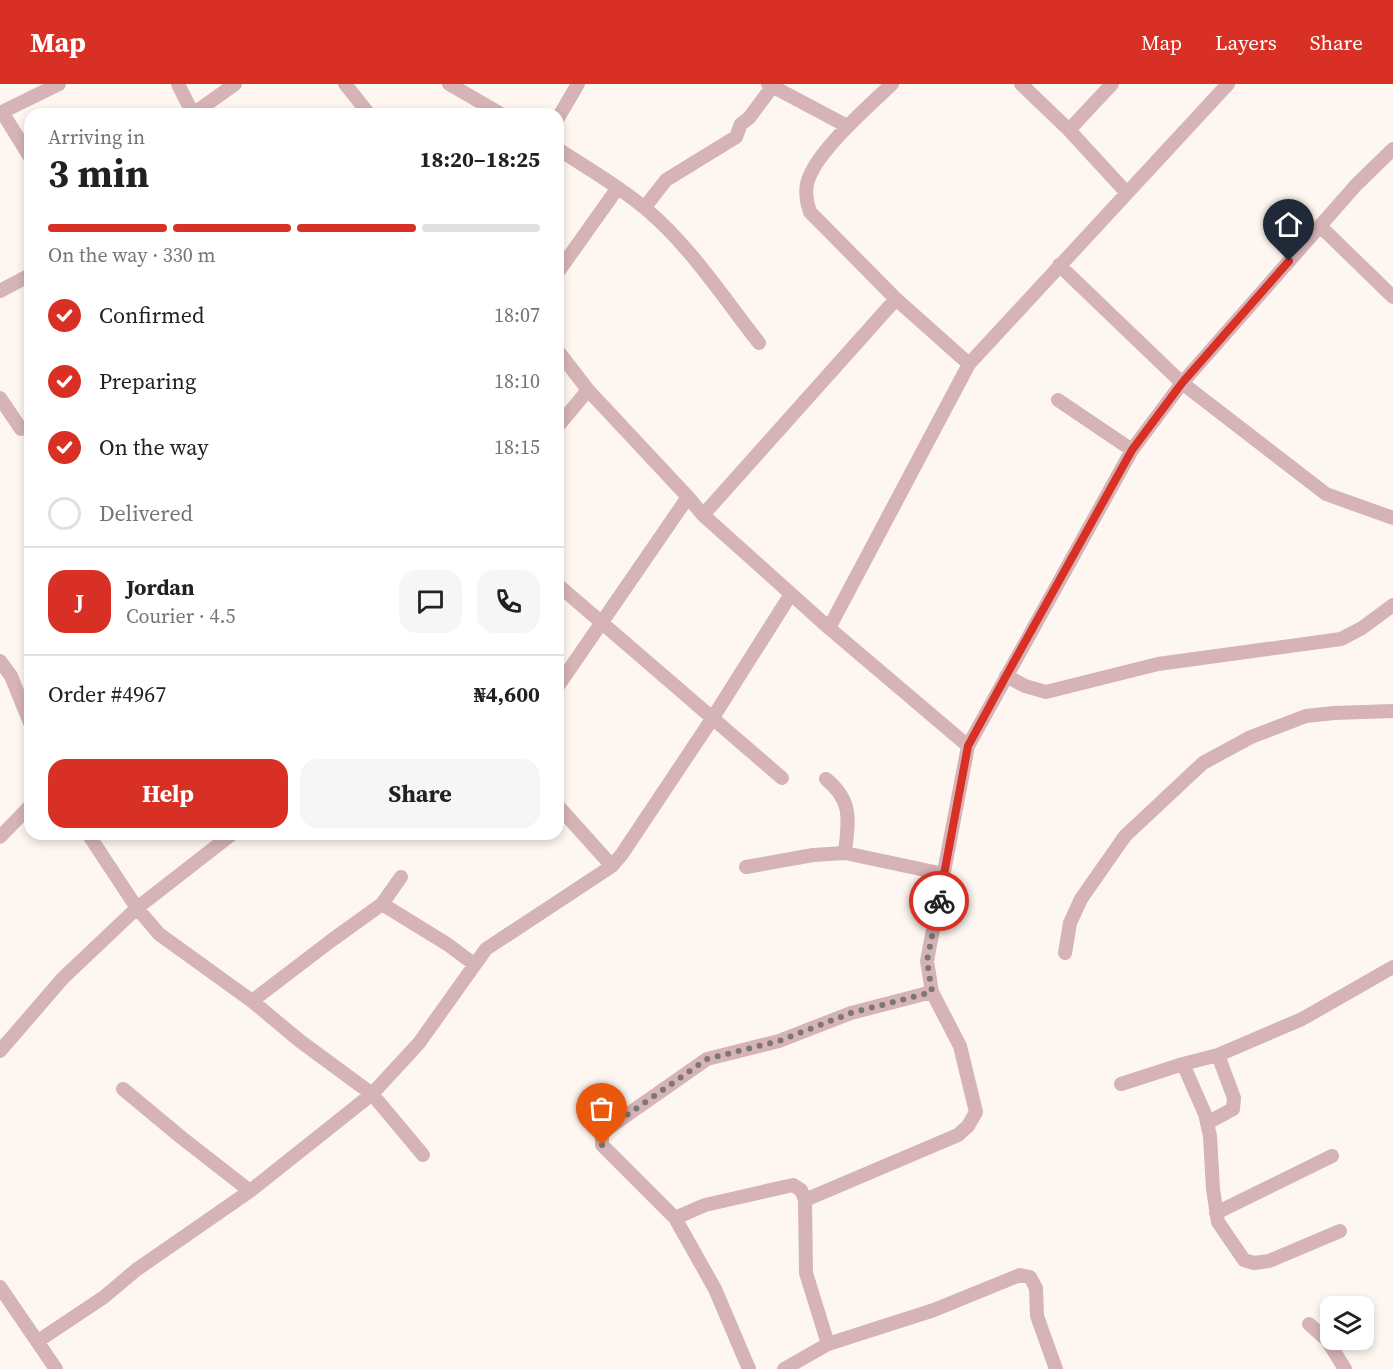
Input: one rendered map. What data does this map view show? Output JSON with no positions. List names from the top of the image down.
{
  "page": {
    "header": "Map",
    "nav": ["Map", "Layers", "Share"],
    "heading": ["3 min", "Arriving in", "18:20–18:25"],
    "panel": [
      "Jordan",
      "Courier · 4.5",
      "Order #4967",
      "₦4,600"
    ],
    "bar": "On the way · 330 m",
    "list": [
      ["Confirmed", "18:07"],
      ["Preparing", "18:10"],
      ["On the way", "18:15"],
      "Delivered"
    ],
    "round": "J",
    "buttons": ["Help", "Share"]
  }
}
